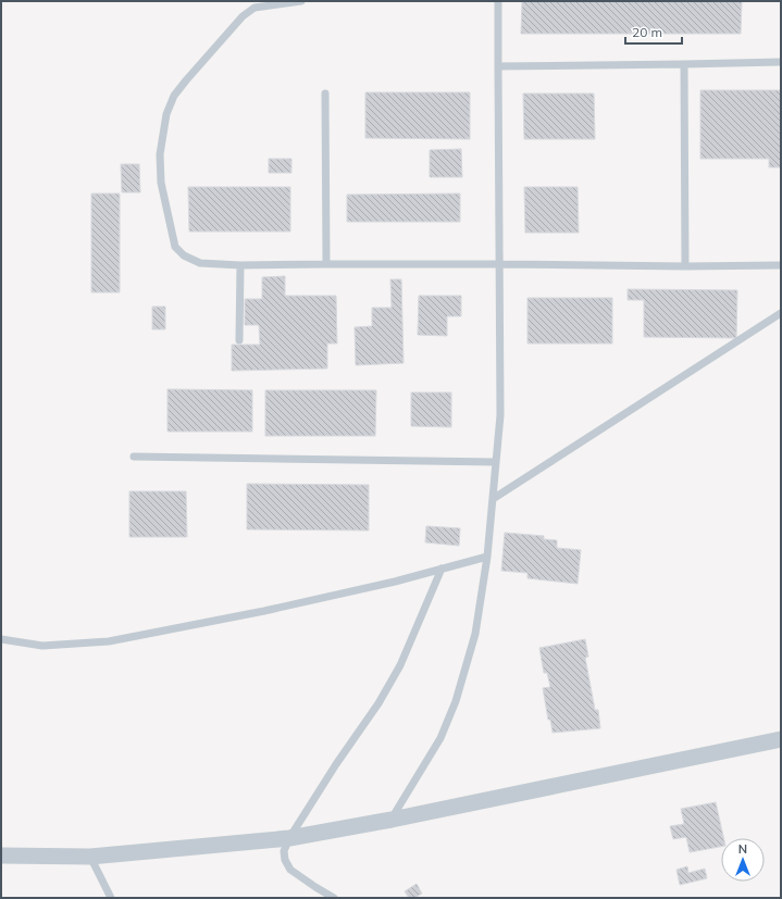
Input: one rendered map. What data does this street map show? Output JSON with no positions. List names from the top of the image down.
{
  "scale_bar": "20 m",
  "north": "top"
}
